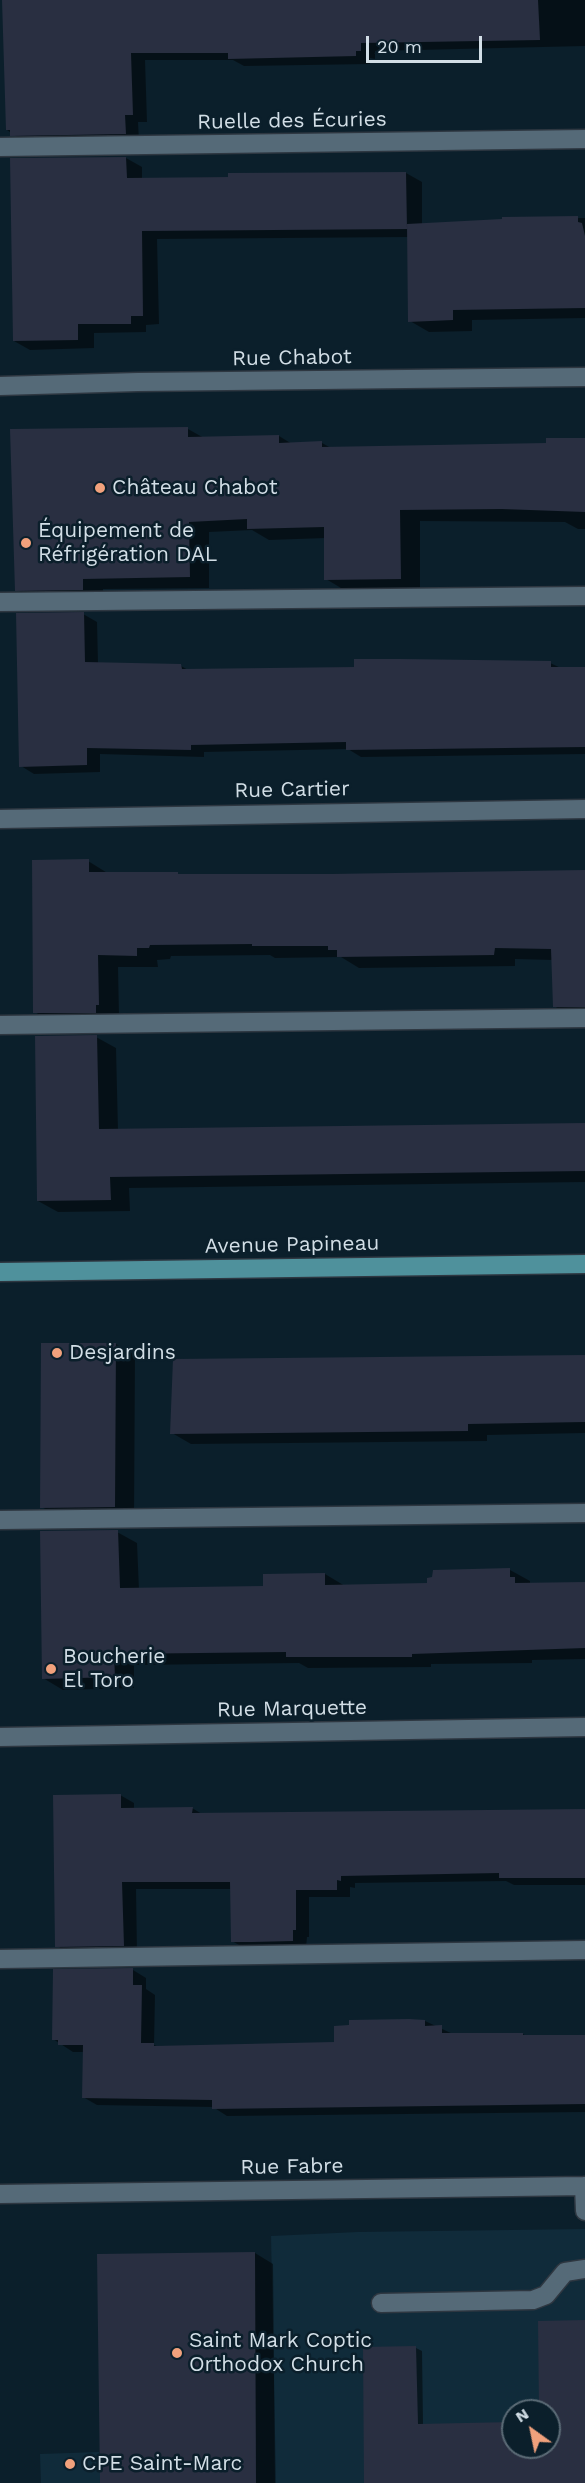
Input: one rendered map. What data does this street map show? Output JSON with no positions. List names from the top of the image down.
{
  "streets": {
    "main road": ["Avenue Papineau"],
    "street": [
      "Ruelle des Écuries",
      "Rue Chabot",
      "Rue Cartier",
      "Rue Marquette",
      "Rue Fabre"
    ]
  },
  "places": [
    "Château Chabot",
    "Équipement de Réfrigération DAL",
    "Desjardins",
    "Boucherie El Toro",
    "Saint Mark Coptic Orthodox Church",
    "CPE Saint-Marc"
  ],
  "scale_bar": "20 m",
  "north": "top left"
}
